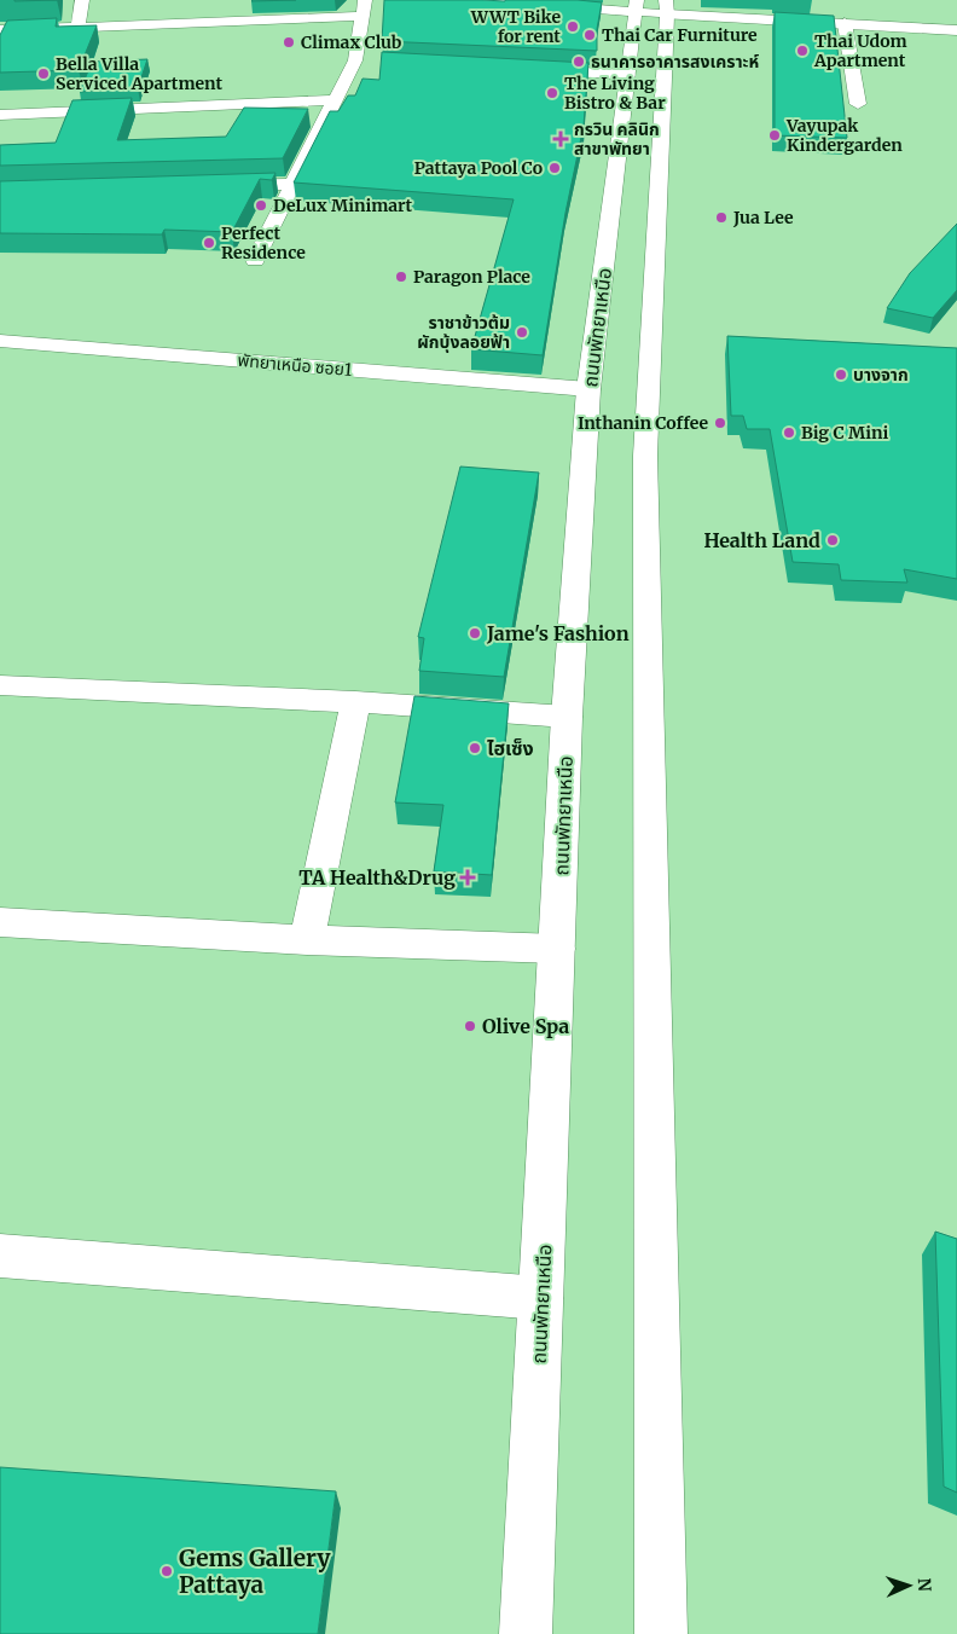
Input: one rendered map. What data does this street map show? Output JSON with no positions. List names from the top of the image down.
{
  "streets": {
    "street": ["ถนนพัทยาเหนือ", "พัทยาเหนือ ซอย1"]
  },
  "crossings": [
    ["ถนนพัทยาเหนือ", "พัทยาเหนือ ซอย1"]
  ],
  "places": {
    "other": [
      "WWT Bike for rent",
      "Thai Car Furniture",
      "Climax Club",
      "Thai Udom Apartment",
      "ธนาคารอาคารสงเคราะห์",
      "Bella Villa Serviced Apartment",
      "The Living Bistro & Bar",
      "Vayupak Kindergarden",
      "Pattaya Pool Co",
      "DeLux Minimart",
      "Jua Lee",
      "Perfect Residence",
      "Paragon Place",
      "ราชาข้าวต้ม ผักบุ้งลอยฟ้า",
      "บางจาก",
      "Inthanin Coffee",
      "Big C Mini",
      "Health Land",
      "Jame's Fashion",
      "ไฮเซ็ง",
      "Olive Spa",
      "Gems Gallery Pattaya"
    ],
    "health": ["กรวิน คลินิก สาขาพัทยา", "TA Health&Drug"]
  },
  "north": "right"
}
